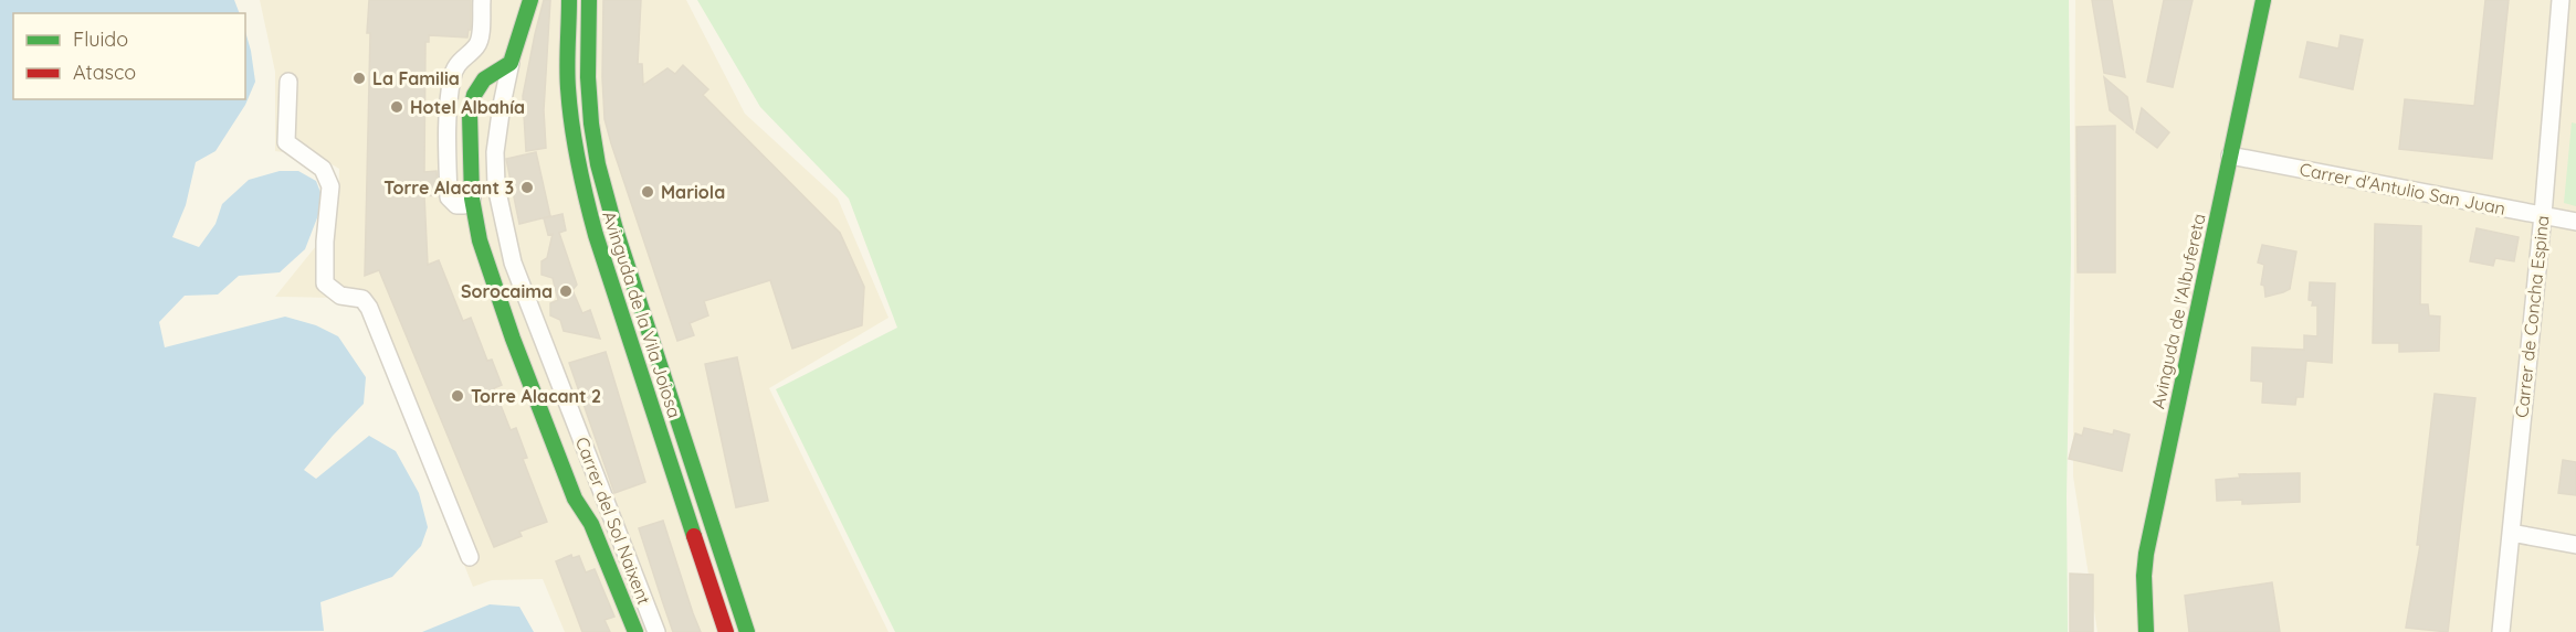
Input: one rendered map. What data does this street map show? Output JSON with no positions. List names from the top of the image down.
{
  "streets": {
    "main road": ["Avinguda de l'Albufereta", "Avinguda de la Vila Joiosa", "Carrer del Sol Naixent"],
    "street": ["Carrer d'Antulio San Juan", "Carrer de Concha Espina"]
  },
  "crossings": [
    ["Carrer d'Antulio San Juan", "Avinguda de l'Albufereta"],
    ["Carrer d'Antulio San Juan", "Carrer de Concha Espina"]
  ],
  "places": [
    "La Familia",
    "Hotel Albahía",
    "Torre Alacant 3",
    "Mariola",
    "Sorocaima",
    "Torre Alacant 2"
  ],
  "legend": ["Fluido", "Atasco"]
}
